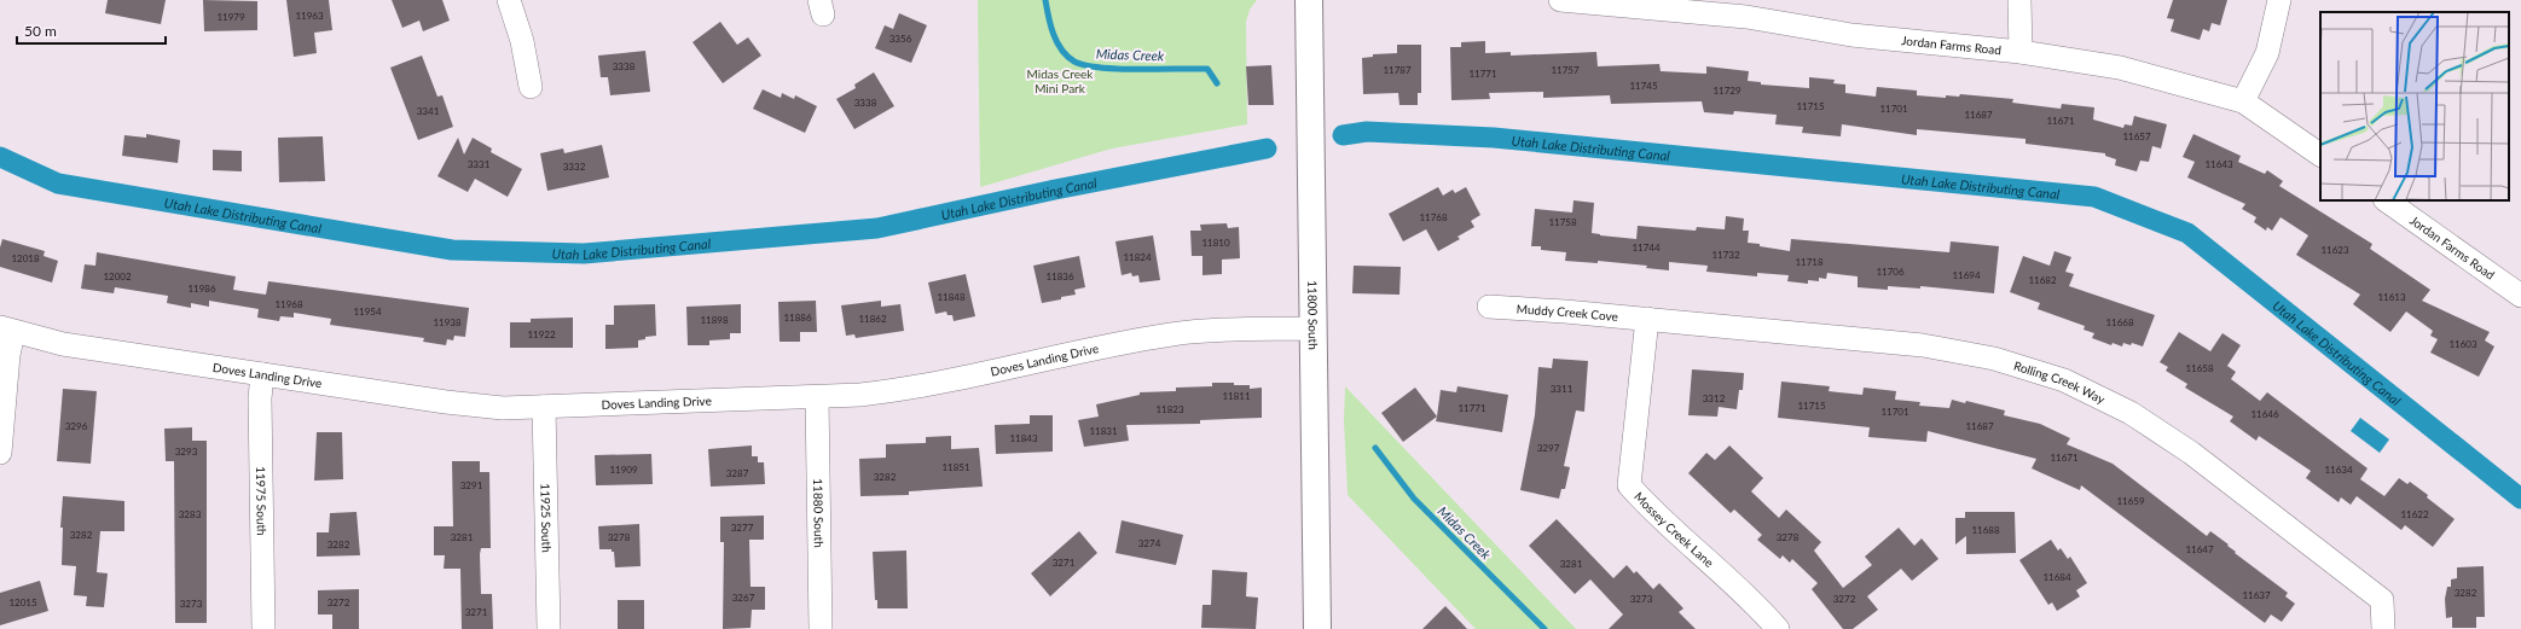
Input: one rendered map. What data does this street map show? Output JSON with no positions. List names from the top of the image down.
{
  "streets": {
    "main road": ["11800 South"],
    "street": [
      "Jordan Farms Road",
      "Muddy Creek Cove",
      "Doves Landing Drive",
      "Rolling Creek Way",
      "11975 South",
      "11880 South",
      "11925 South",
      "Mossey Creek Lane"
    ]
  },
  "crossings": [
    ["Muddy Creek Cove", "Rolling Creek Way"],
    ["Muddy Creek Cove", "Mossey Creek Lane"],
    ["11800 South", "Doves Landing Drive"],
    ["Doves Landing Drive", "11975 South"],
    ["Doves Landing Drive", "11880 South"],
    ["Doves Landing Drive", "11925 South"],
    ["Rolling Creek Way", "Mossey Creek Lane"]
  ],
  "water": ["Midas Creek", "Utah Lake Distributing Canal"],
  "parks": ["Midas Creek Mini Park"],
  "house_numbers": [
    "11963",
    "11979",
    "3356",
    "3338",
    "11787",
    "11757",
    "11771",
    "11745",
    "11729",
    "3338",
    "11715",
    "11701",
    "3341",
    "11687",
    "11671",
    "11657",
    "3331",
    "11643",
    "3332",
    "11768",
    "11758",
    "11810",
    "11744",
    "11623",
    "11732",
    "11824",
    "12018",
    "11718",
    "11706",
    "11694",
    "12002",
    "11836",
    "11682",
    "11986",
    "11848",
    "11613",
    "11968",
    "11954",
    "11886",
    "11862",
    "11898",
    "11938",
    "11668",
    "11922",
    "11603",
    "11658",
    "3311",
    "11811",
    "3312",
    "11715",
    "11771",
    "11823",
    "11701",
    "11646",
    "3296",
    "11687",
    "11831",
    "11843",
    "3297",
    "3293",
    "11671",
    "11851",
    "11909",
    "11634",
    "3287",
    "3282",
    "3291",
    "11659",
    "3283",
    "11622",
    "3277",
    "11688",
    "3282",
    "3281",
    "3278",
    "3278",
    "3274",
    "3282",
    "11647",
    "3271",
    "3281",
    "11684",
    "3282",
    "11637",
    "3267",
    "3273",
    "3272",
    "12015",
    "3272",
    "3273",
    "3271"
  ],
  "scale_bar": "50 m"
}
